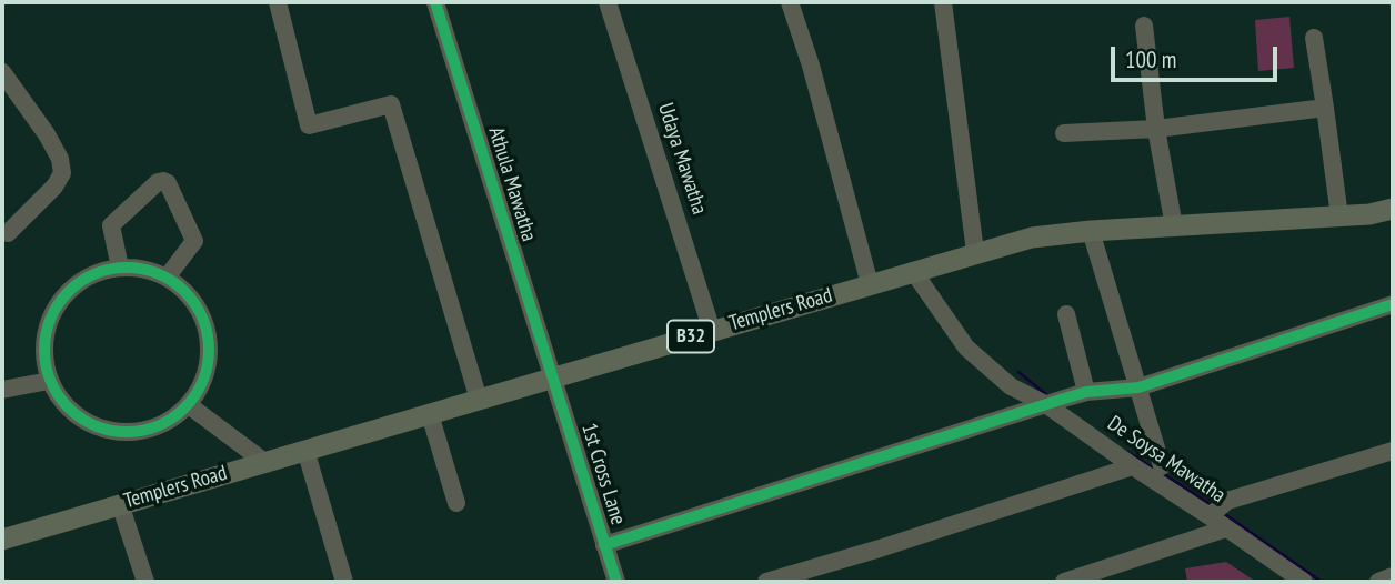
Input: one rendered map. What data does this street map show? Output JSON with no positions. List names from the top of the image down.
{
  "streets": {
    "main road": ["Templers Road", "B32"],
    "street": [
      "Udaya Mawatha",
      "Athula Mawatha",
      "De Soysa Mawatha",
      "1st Cross Lane"
    ]
  },
  "crossings": [
    ["Udaya Mawatha", "Templers Road"],
    ["Athula Mawatha", "Templers Road"],
    ["Athula Mawatha", "1st Cross Lane"],
    ["Templers Road", "De Soysa Mawatha"],
    ["Templers Road", "1st Cross Lane"]
  ],
  "scale_bar": "100 m"
}
